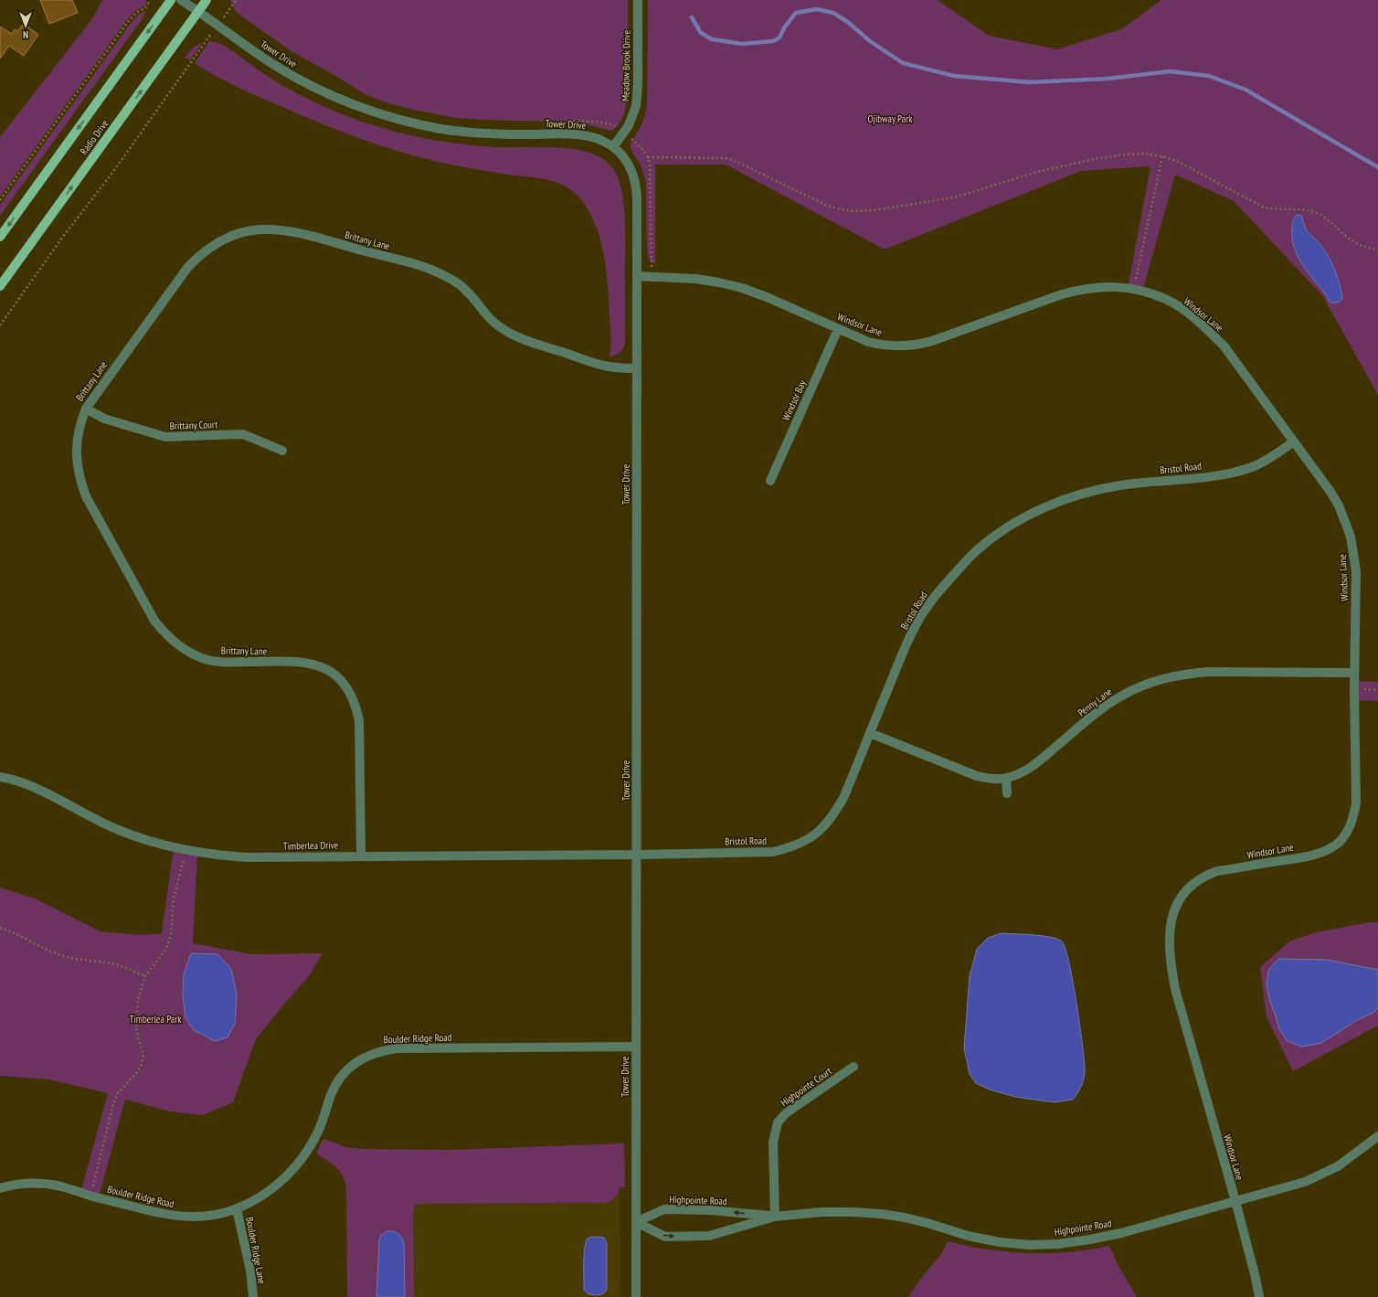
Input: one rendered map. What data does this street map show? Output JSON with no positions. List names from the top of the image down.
{
  "streets": {
    "main road": ["Radio Drive"],
    "street": [
      "Tower Drive",
      "Meadow Brook Drive",
      "Brittany Lane",
      "Windsor Lane",
      "Windsor Bay",
      "Brittany Court",
      "Bristol Road",
      "Penny Lane",
      "Timberlea Drive",
      "Boulder Ridge Road",
      "Highpointe Court",
      "Highpointe Road",
      "Boulder Ridge Lane"
    ]
  },
  "crossings": [
    ["Tower Drive", "Meadow Brook Drive"],
    ["Tower Drive", "Radio Drive"],
    ["Tower Drive", "Brittany Lane"],
    ["Tower Drive", "Windsor Lane"],
    ["Tower Drive", "Bristol Road"],
    ["Tower Drive", "Timberlea Drive"],
    ["Tower Drive", "Boulder Ridge Road"],
    ["Tower Drive", "Highpointe Road"],
    ["Brittany Lane", "Brittany Court"],
    ["Brittany Lane", "Timberlea Drive"],
    ["Windsor Lane", "Windsor Bay"],
    ["Windsor Lane", "Bristol Road"],
    ["Windsor Lane", "Penny Lane"],
    ["Windsor Lane", "Highpointe Road"],
    ["Bristol Road", "Penny Lane"],
    ["Bristol Road", "Timberlea Drive"],
    ["Boulder Ridge Road", "Boulder Ridge Lane"],
    ["Highpointe Court", "Highpointe Road"]
  ],
  "parks": ["Ojibway Park", "Timberlea Park"],
  "north": "bottom"
}
